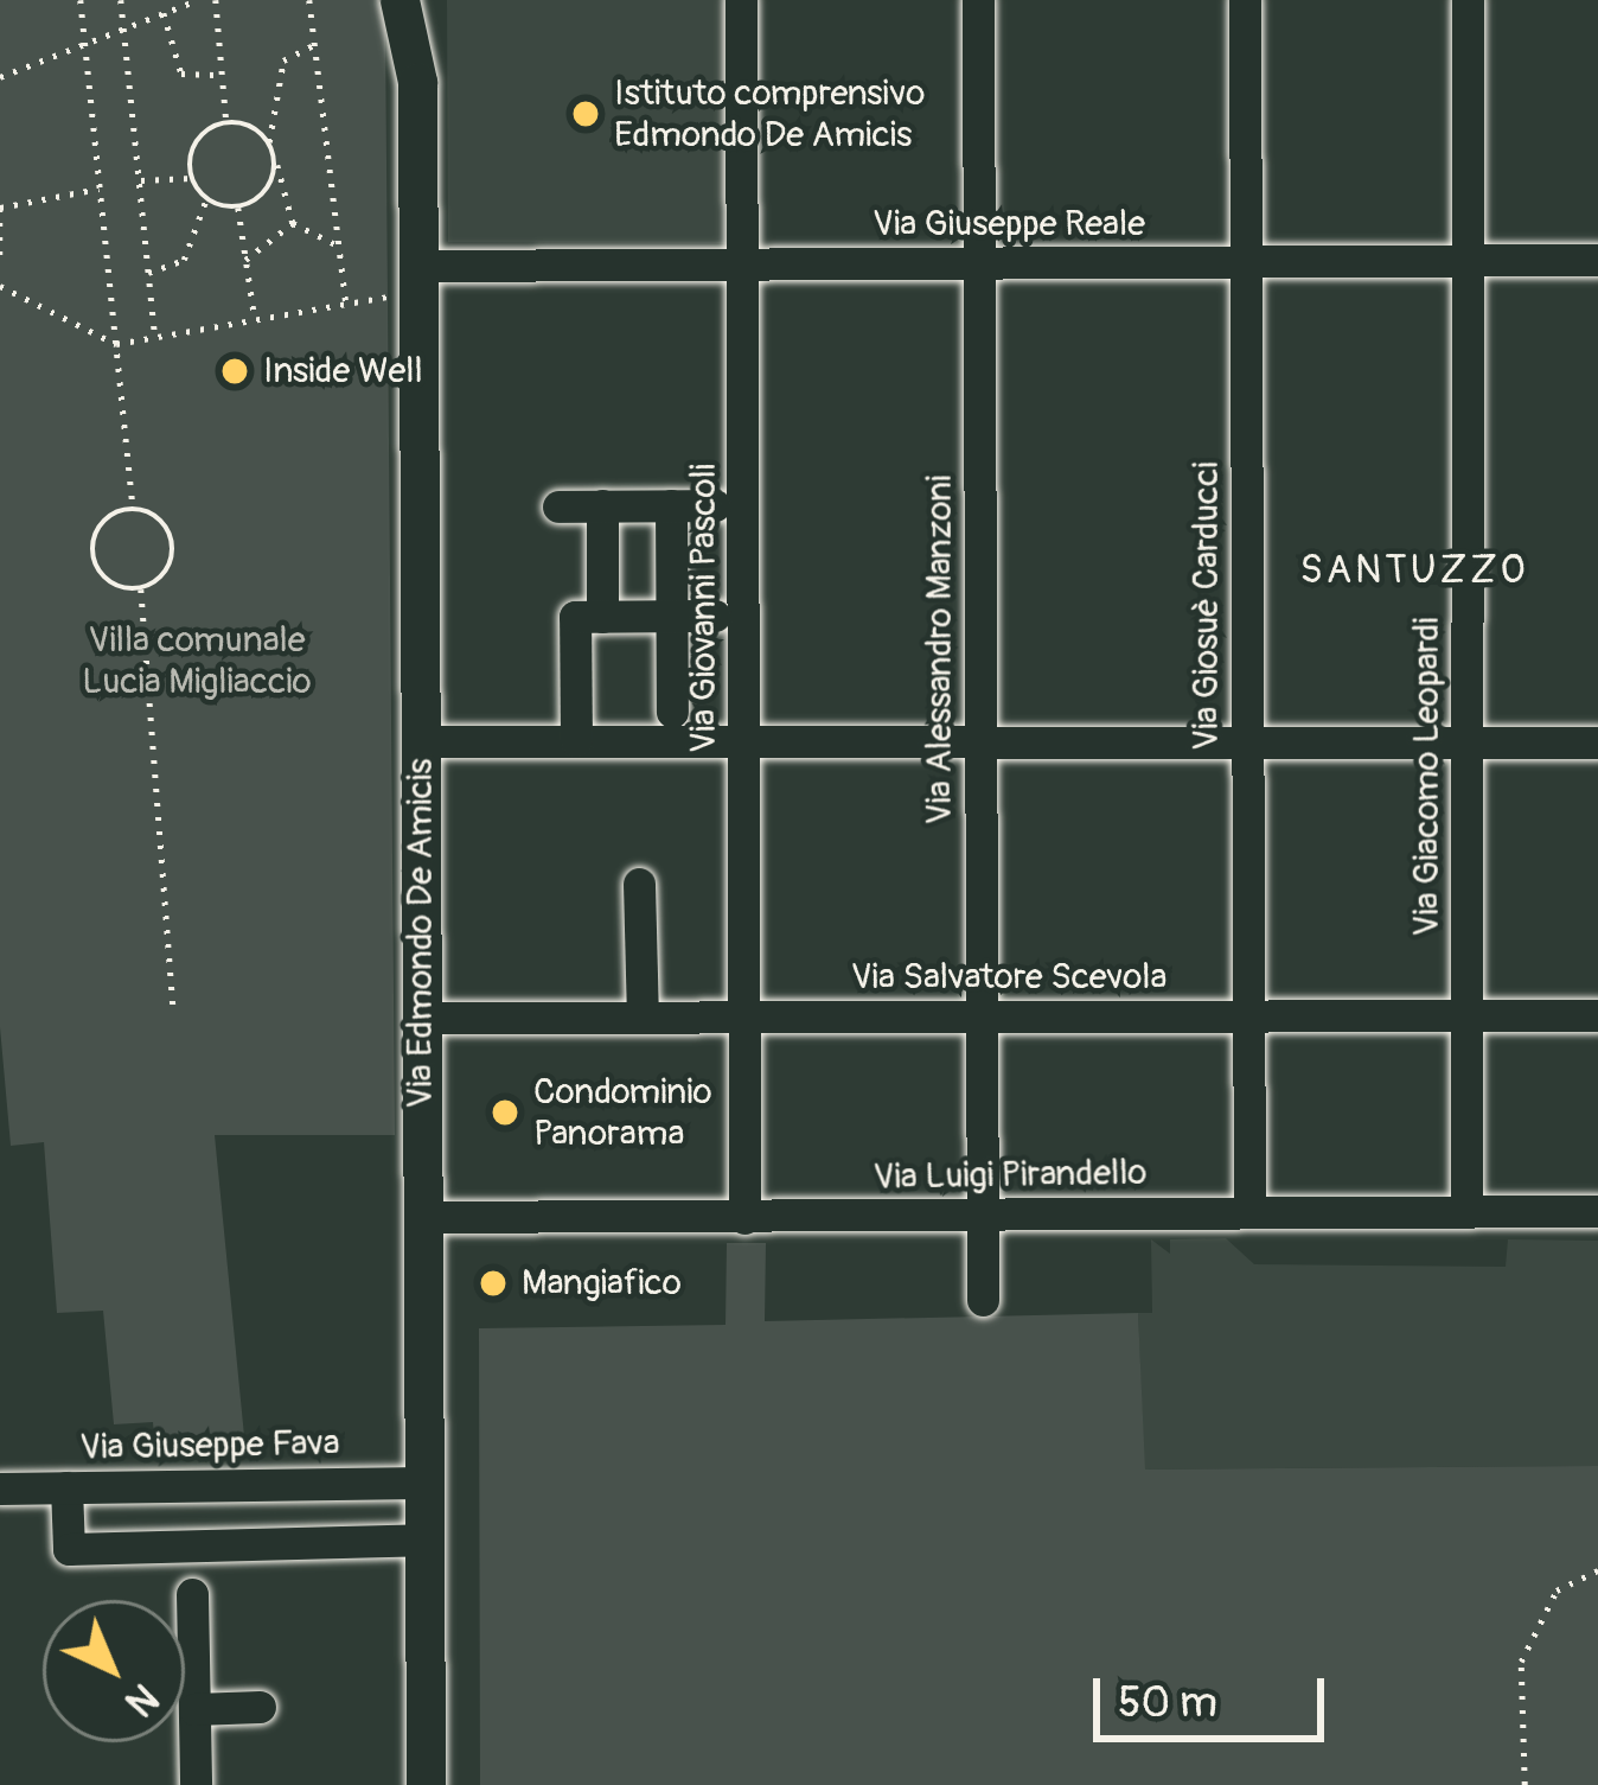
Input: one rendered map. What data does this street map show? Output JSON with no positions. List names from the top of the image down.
{
  "streets": {
    "main road": ["Via Edmondo De Amicis"],
    "street": [
      "Via Giuseppe Reale",
      "Via Giosuè Carducci",
      "Via Giovanni Pascoli",
      "Via Alessandro Manzoni",
      "Via Giacomo Leopardi",
      "Via Salvatore Scevola",
      "Via Luigi Pirandello",
      "Via Giuseppe Fava"
    ]
  },
  "crossings": [
    ["Via Giuseppe Reale", "Via Giosuè Carducci"],
    ["Via Giuseppe Reale", "Via Giovanni Pascoli"],
    ["Via Giuseppe Reale", "Via Alessandro Manzoni"],
    ["Via Giuseppe Reale", "Via Giacomo Leopardi"],
    ["Via Giuseppe Reale", "Via Edmondo De Amicis"],
    ["Via Giosuè Carducci", "Via Salvatore Scevola"],
    ["Via Giosuè Carducci", "Via Luigi Pirandello"],
    ["Via Giovanni Pascoli", "Via Salvatore Scevola"],
    ["Via Giovanni Pascoli", "Via Luigi Pirandello"],
    ["Via Alessandro Manzoni", "Via Salvatore Scevola"],
    ["Via Alessandro Manzoni", "Via Luigi Pirandello"],
    ["Via Giacomo Leopardi", "Via Salvatore Scevola"],
    ["Via Giacomo Leopardi", "Via Luigi Pirandello"],
    ["Via Edmondo De Amicis", "Via Salvatore Scevola"],
    ["Via Edmondo De Amicis", "Via Luigi Pirandello"],
    ["Via Edmondo De Amicis", "Via Giuseppe Fava"]
  ],
  "districts": ["SANTUZZO"],
  "parks": ["Villa comunale Lucia Migliaccio"],
  "places": [
    "Istituto comprensivo Edmondo De Amicis",
    "Inside Well",
    "Condominio Panorama",
    "Mangiafico"
  ],
  "scale_bar": "50 m",
  "north": "bottom right"
}
